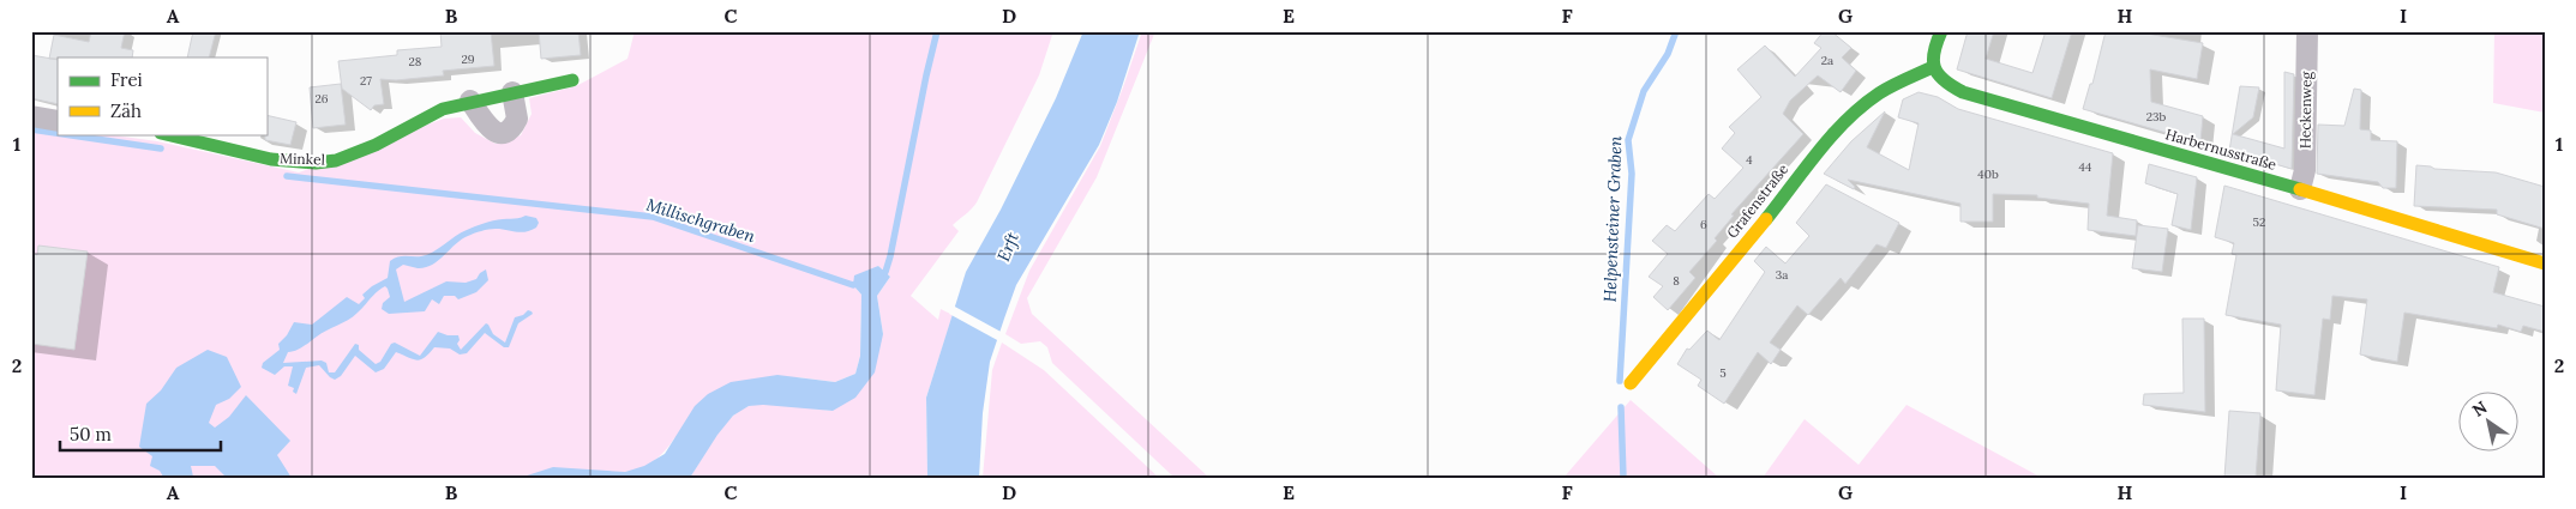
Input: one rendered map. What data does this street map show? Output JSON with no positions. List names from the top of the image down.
{
  "streets": {
    "street": [
      "Heckenweg",
      "Harbernusstraße",
      "Minkel",
      "Grafenstraße"
    ]
  },
  "crossings": [
    ["Heckenweg", "Harbernusstraße"],
    ["Harbernusstraße", "Grafenstraße"]
  ],
  "water": ["Helpensteiner Graben", "Millischgraben", "Erft"],
  "house_numbers": [
    "29",
    "2a",
    "28",
    "27",
    "26",
    "23b",
    "4",
    "44",
    "40b",
    "52",
    "6",
    "3a",
    "8",
    "5"
  ],
  "legend": ["Frei", "Zäh"],
  "scale_bar": "50 m",
  "north": "top left",
  "grid": {
    "columns": [
      "A",
      "B",
      "C",
      "D",
      "E",
      "F",
      "G",
      "H",
      "I"
    ],
    "rows": ["1", "2"]
  }
}
